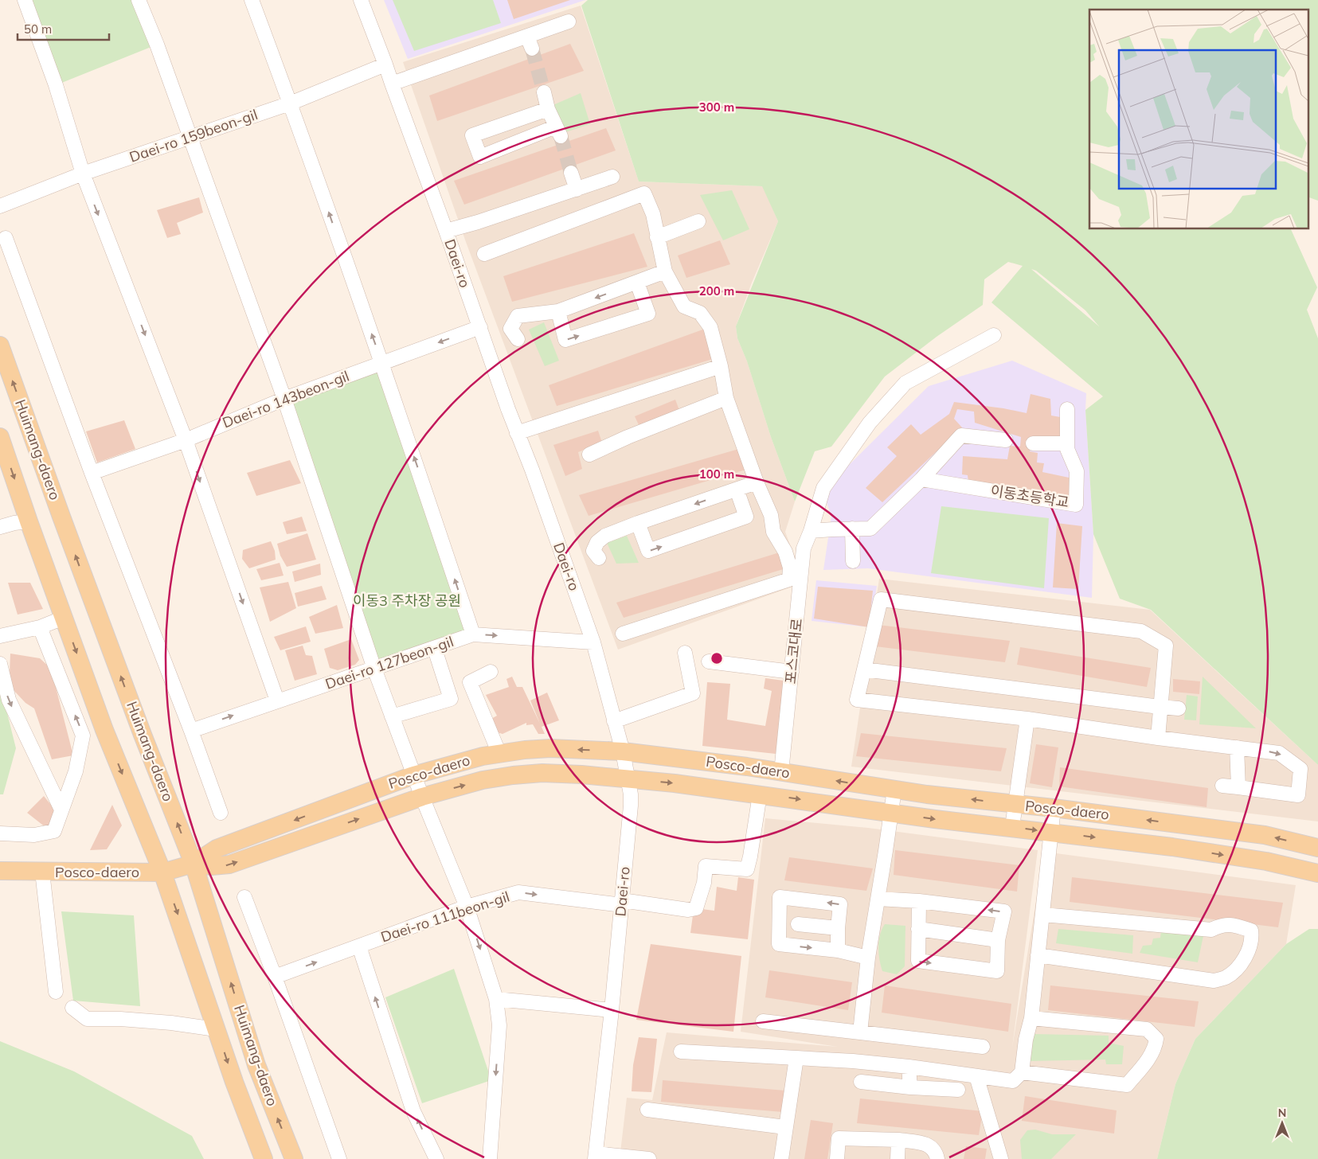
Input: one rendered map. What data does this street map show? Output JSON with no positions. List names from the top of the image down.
{
  "streets": {
    "main road": ["Huimang-daero", "Posco-daero"],
    "street": [
      "Daei-ro 159beon-gil",
      "Daei-ro",
      "Daei-ro 143beon-gil",
      "이동초등학교",
      "포스코대로",
      "Daei-ro 127beon-gil",
      "Daei-ro 111beon-gil"
    ]
  },
  "crossings": [
    ["Daei-ro 159beon-gil", "Daei-ro"],
    ["Daei-ro", "Daei-ro 143beon-gil"],
    ["Daei-ro", "Daei-ro 127beon-gil"],
    ["Daei-ro", "Posco-daero"],
    ["Daei-ro", "Daei-ro 111beon-gil"],
    ["Huimang-daero", "Posco-daero"],
    ["포스코대로", "Posco-daero"],
    ["Posco-daero", "Daei-ro 111beon-gil"]
  ],
  "one_way": ["Daei-ro 127beon-gil"],
  "parks": ["이동3 주차장 공원"],
  "scale_bar": "50 m",
  "north": "top",
  "rings": ["300 m", "200 m", "100 m"]
}
